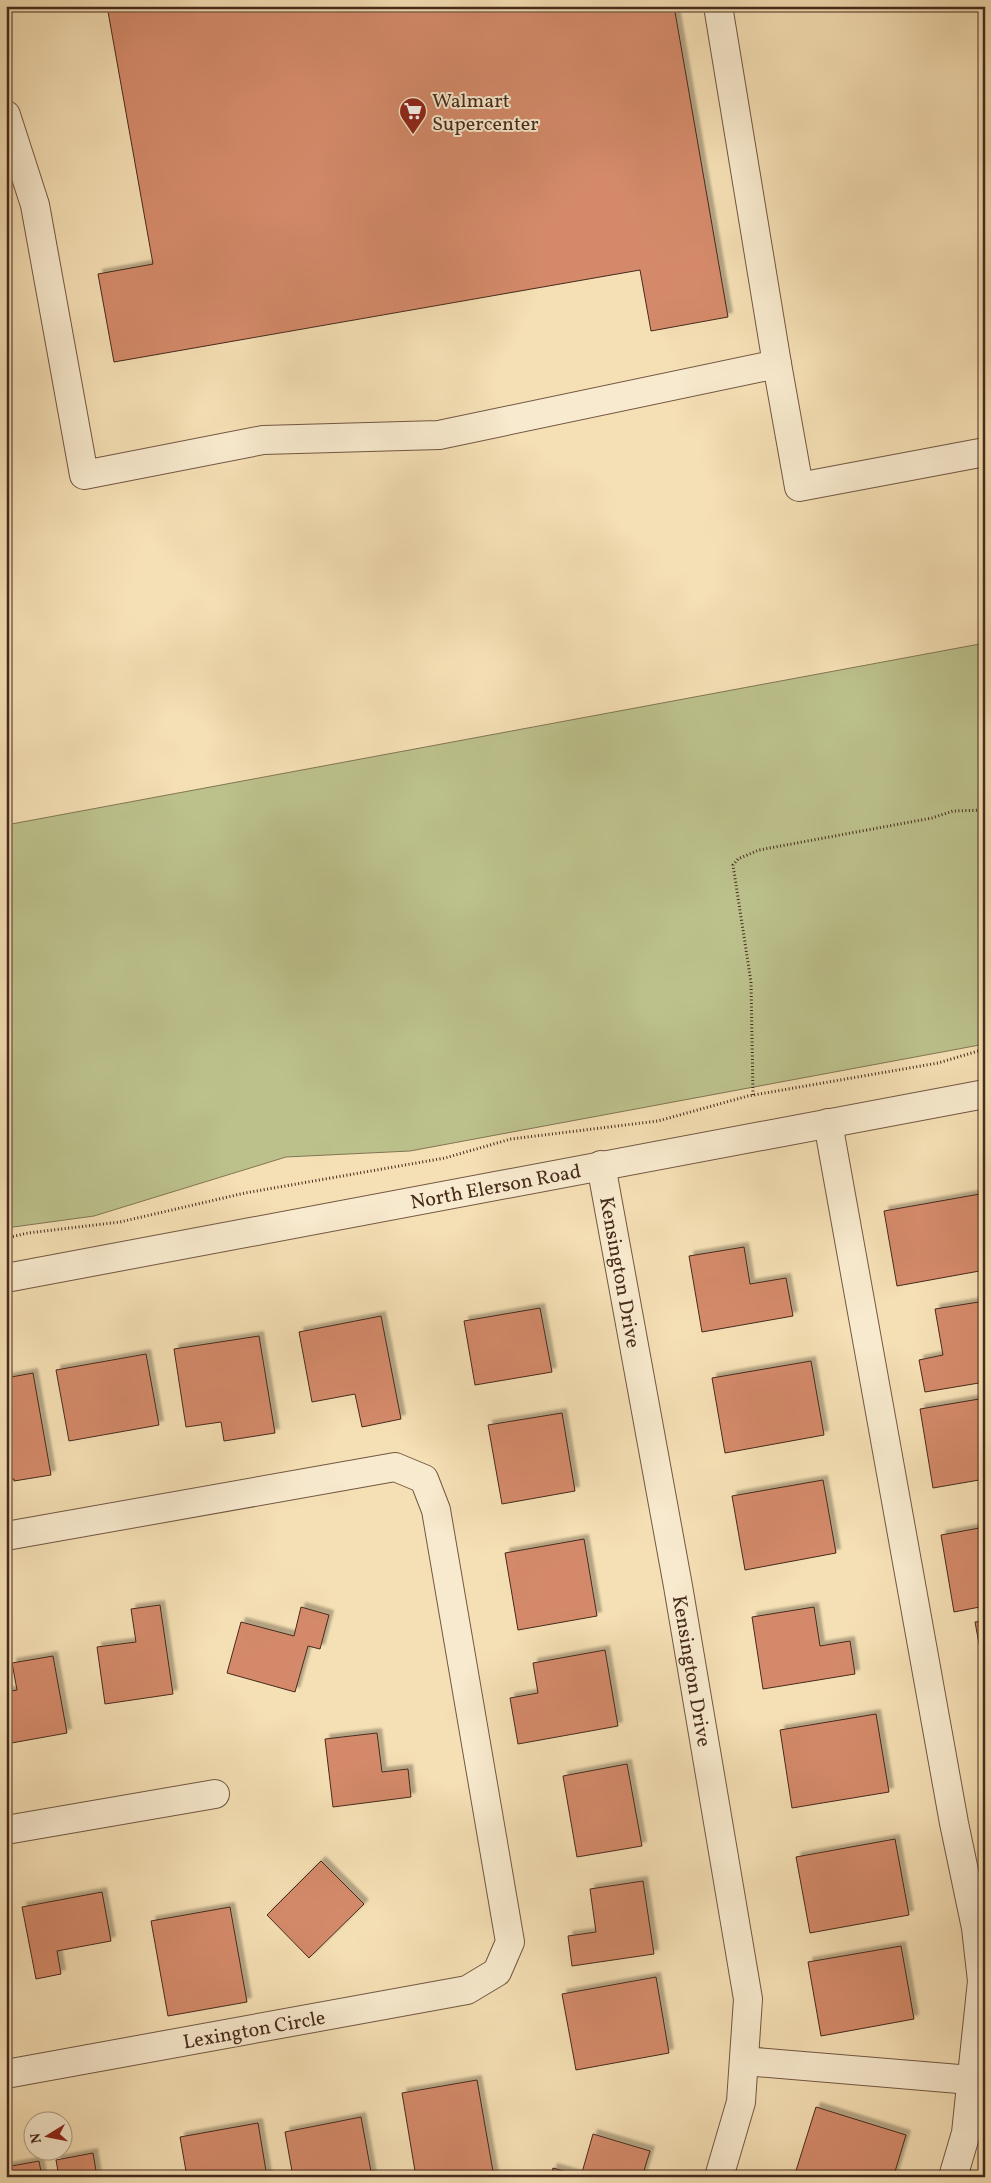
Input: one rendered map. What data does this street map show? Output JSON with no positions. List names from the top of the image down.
{
  "streets": {
    "street": ["North Elerson Road", "Kensington Drive", "Lexington Circle"]
  },
  "crossings": [
    ["North Elerson Road", "Kensington Drive"]
  ],
  "places": {
    "supermarket": ["Walmart Supercenter"]
  },
  "north": "left"
}
